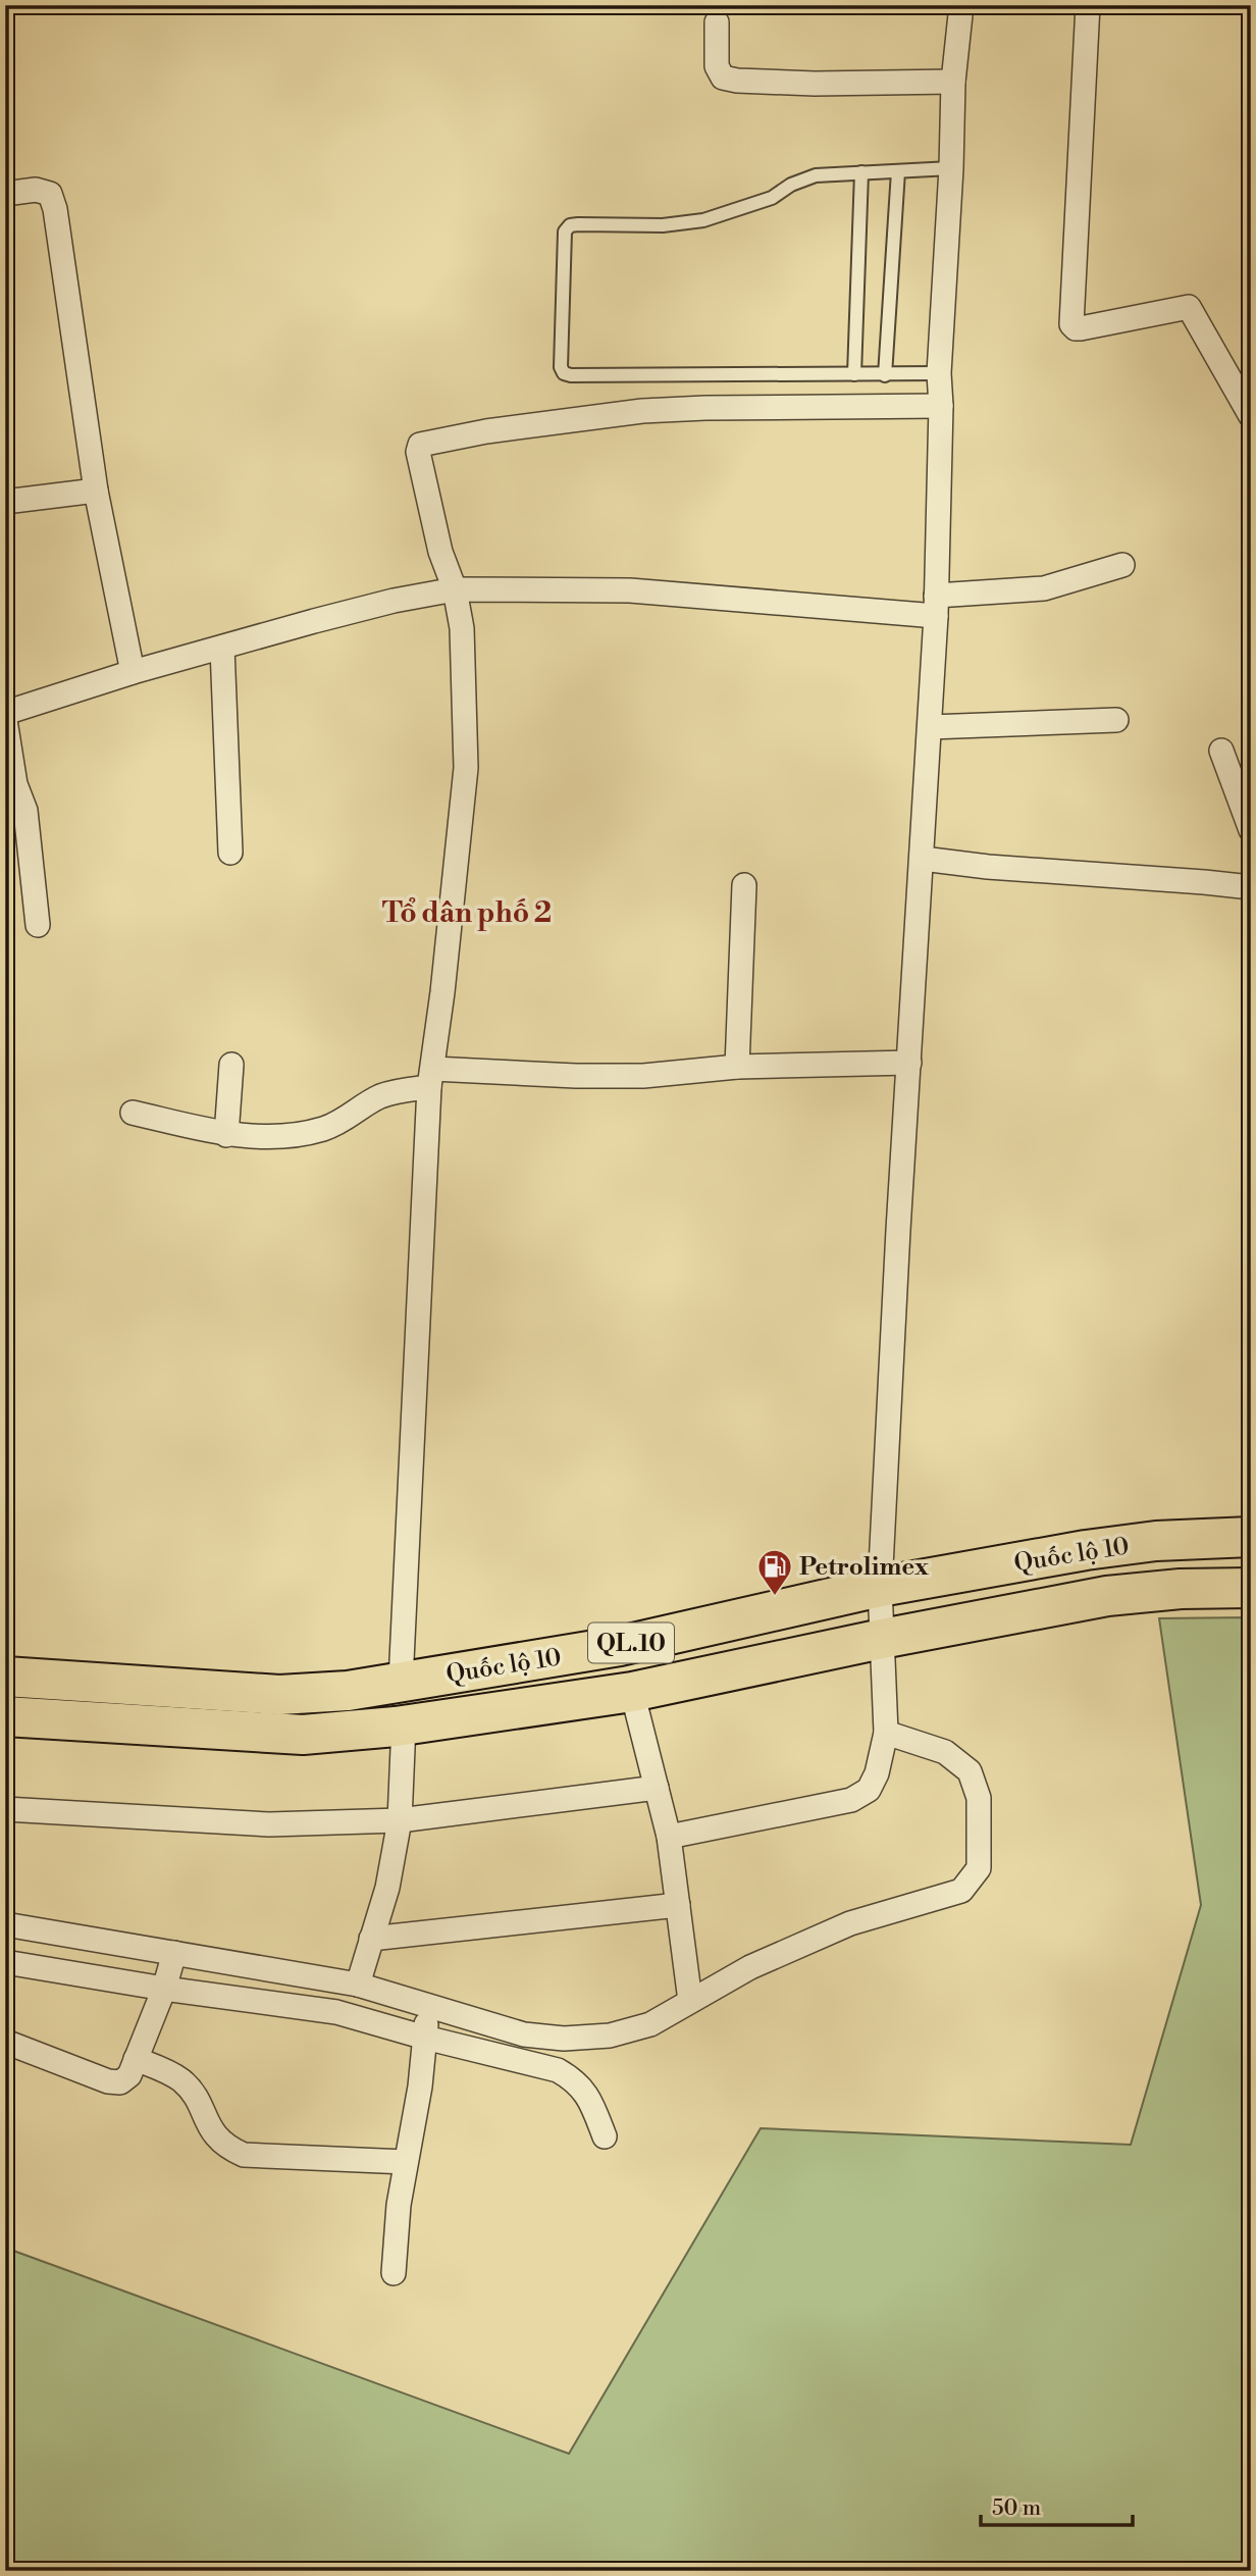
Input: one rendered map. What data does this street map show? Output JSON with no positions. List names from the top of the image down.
{
  "streets": {
    "highway": ["Quốc lộ 10", "QL.10"]
  },
  "districts": ["Tổ dân phố 2"],
  "places": {
    "fuel station": ["Petrolimex"]
  },
  "scale_bar": "50 m"
}
